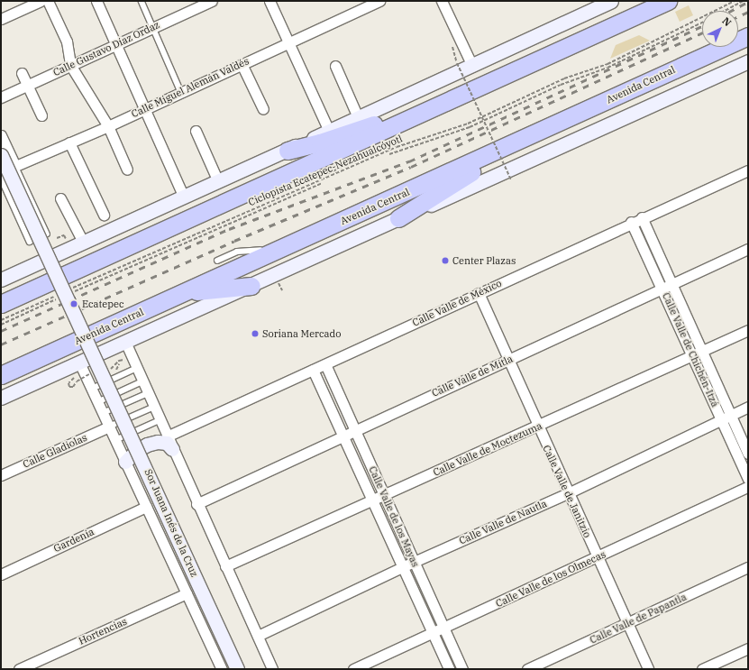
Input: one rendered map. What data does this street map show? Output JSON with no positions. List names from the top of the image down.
{
  "streets": {
    "highway": ["Avenida Central"],
    "main road": ["Sor Juana Inés de la Cruz"],
    "street": [
      "Calle Gustavo Díaz Ordaz",
      "Calle Miguel Alemán Valdés",
      "Calle Valle de México",
      "Calle Valle de Chichén-Itzá",
      "Calle Valle de Mitla",
      "Calle Valle de Moctezuma",
      "Calle Gladiolas",
      "Calle Valle de Janitzio",
      "Calle Valle de los Mayas",
      "Calle Valle de Nautla",
      "Gardenia",
      "Calle Valle de los Olmecas",
      "Calle Valle de Papantla",
      "Hortencias"
    ],
    "path": ["Ciclopista Ecatepec-Nezahualcóyotl"]
  },
  "crossings": [
    ["Calle Valle de México", "Calle Valle de Chichén-Itzá"],
    ["Calle Valle de México", "Calle Valle de Janitzio"],
    ["Calle Valle de México", "Calle Valle de los Mayas"],
    ["Calle Valle de Chichén-Itzá", "Calle Valle de Mitla"],
    ["Calle Valle de Chichén-Itzá", "Calle Valle de Moctezuma"],
    ["Calle Valle de Chichén-Itzá", "Calle Valle de Nautla"],
    ["Calle Valle de Mitla", "Calle Valle de Janitzio"],
    ["Calle Valle de Mitla", "Calle Valle de los Mayas"],
    ["Calle Valle de Moctezuma", "Calle Valle de Janitzio"],
    ["Calle Valle de Moctezuma", "Calle Valle de los Mayas"],
    ["Calle Valle de Janitzio", "Calle Valle de Nautla"],
    ["Calle Valle de Janitzio", "Calle Valle de los Olmecas"],
    ["Calle Valle de Janitzio", "Calle Valle de Papantla"],
    ["Calle Valle de los Mayas", "Calle Valle de Nautla"],
    ["Calle Valle de los Mayas", "Calle Valle de los Olmecas"]
  ],
  "places": ["Center Plazas", "Ecatepec", "Soriana Mercado"],
  "north": "top right"
}
